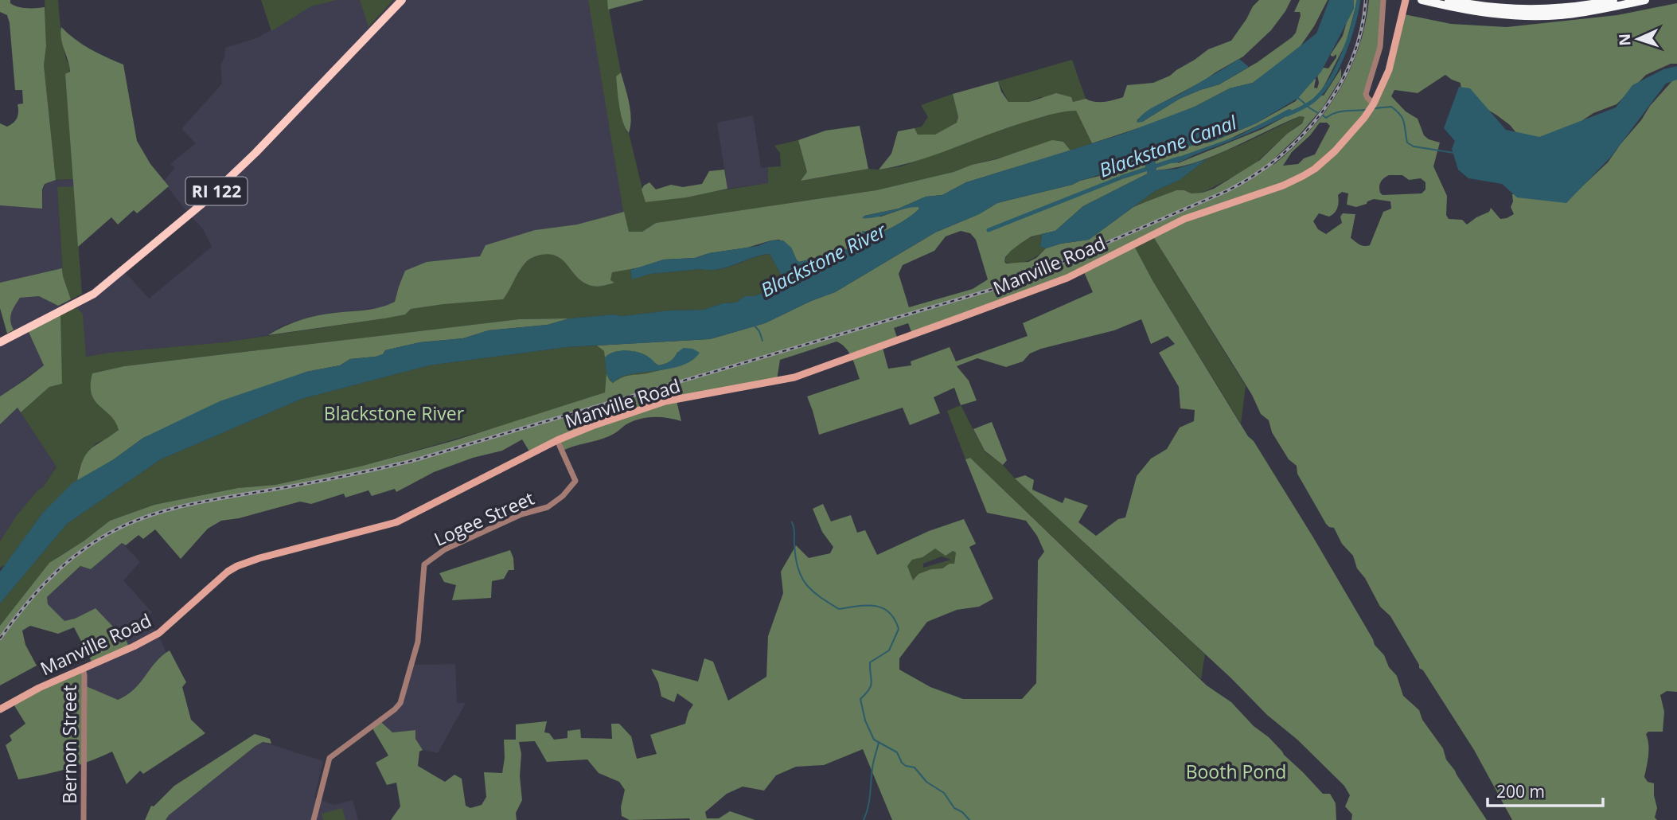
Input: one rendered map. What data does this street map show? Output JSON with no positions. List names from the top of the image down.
{
  "streets": {
    "main road": ["RI 122", "Manville Road"],
    "street": ["Logee Street", "Bernon Street"]
  },
  "crossings": [
    ["Manville Road", "Logee Street"],
    ["Manville Road", "Bernon Street"]
  ],
  "water": ["Blackstone Canal", "Blackstone River"],
  "parks": ["Blackstone River", "Booth Pond"],
  "scale_bar": "200 m",
  "north": "left"
}
